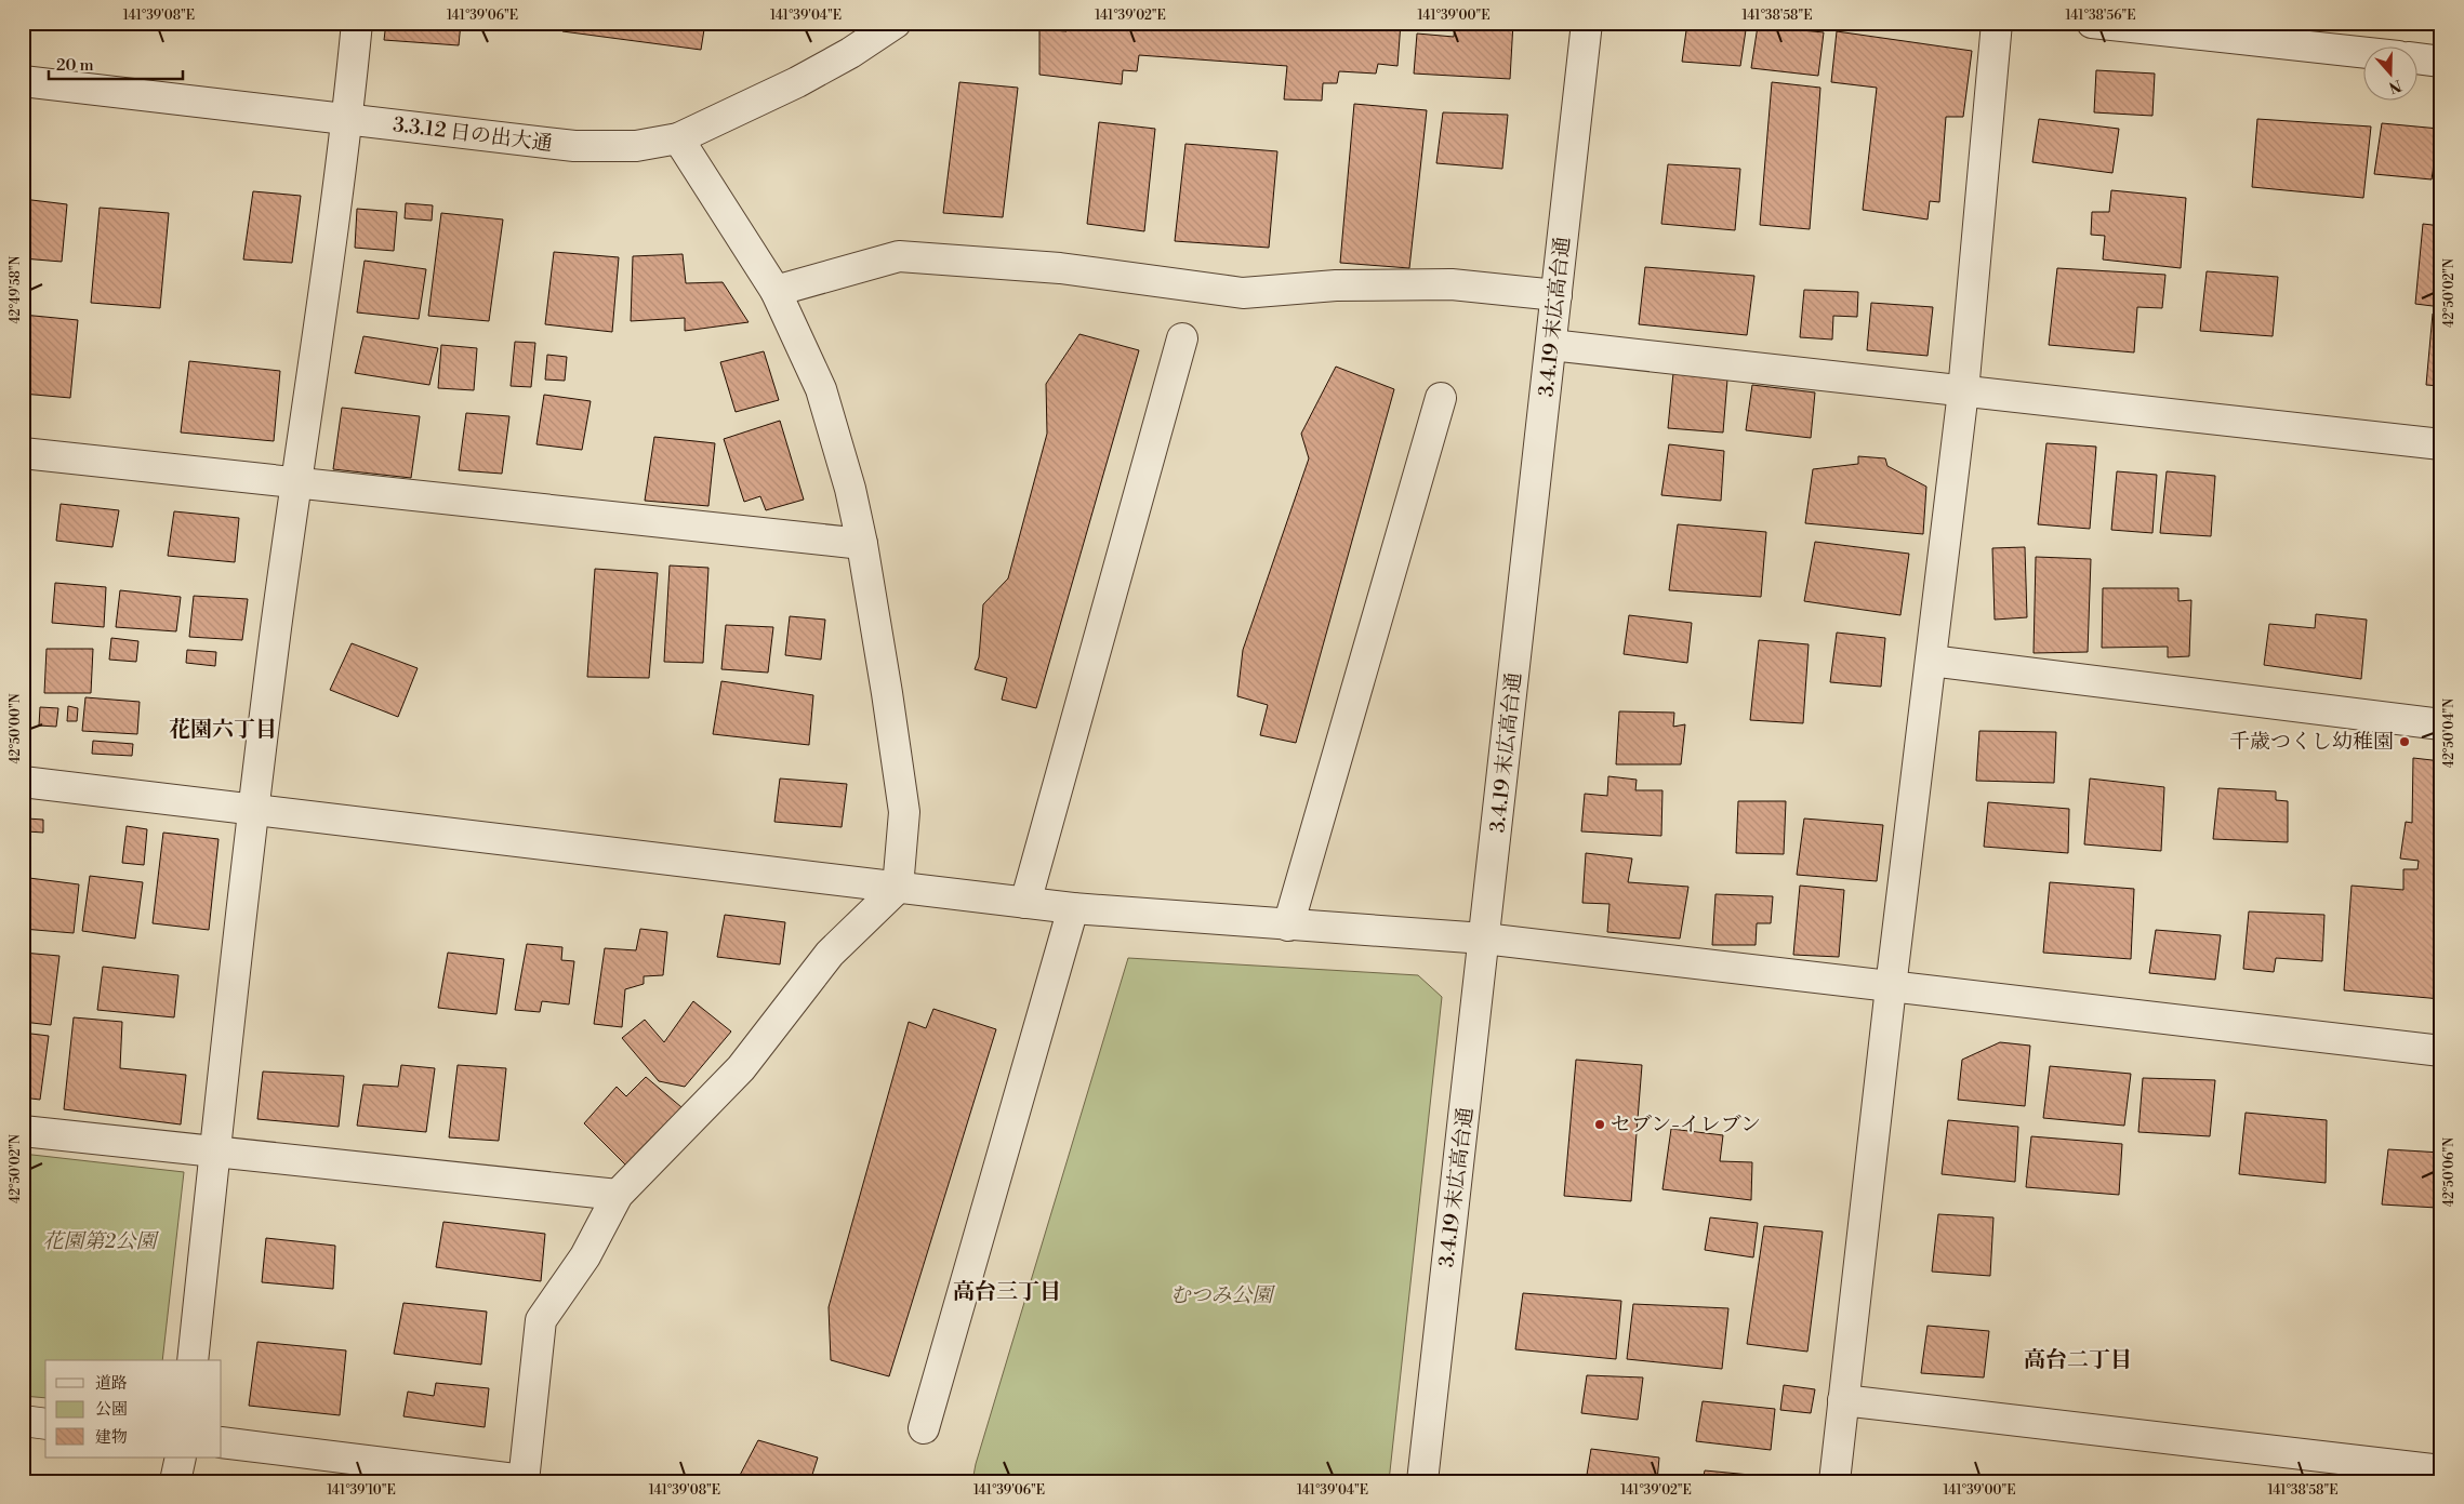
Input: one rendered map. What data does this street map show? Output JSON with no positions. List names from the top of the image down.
{
  "streets": {
    "street": ["3.3.12 日の出大通", "3.4.19 末広高台通"]
  },
  "districts": ["花園六丁目", "高台三丁目", "高台二丁目"],
  "parks": ["花園第2公園", "むつみ公園"],
  "places": ["千歳つくし幼稚園", "セブン-イレブン"],
  "legend": ["道路", "公園", "建物"],
  "scale_bar": "20 m",
  "north": "bottom",
  "coordinates": [
    "141°39'08\"E",
    "141°39'06\"E",
    "141°39'04\"E",
    "141°39'02\"E",
    "141°39'00\"E",
    "141°38'58\"E",
    "141°38'56\"E",
    "42°49'58\"N",
    "42°50'02\"N",
    "42°50'00\"N",
    "42°50'04\"N",
    "42°50'06\"N",
    "141°39'10\"E"
  ]
}
